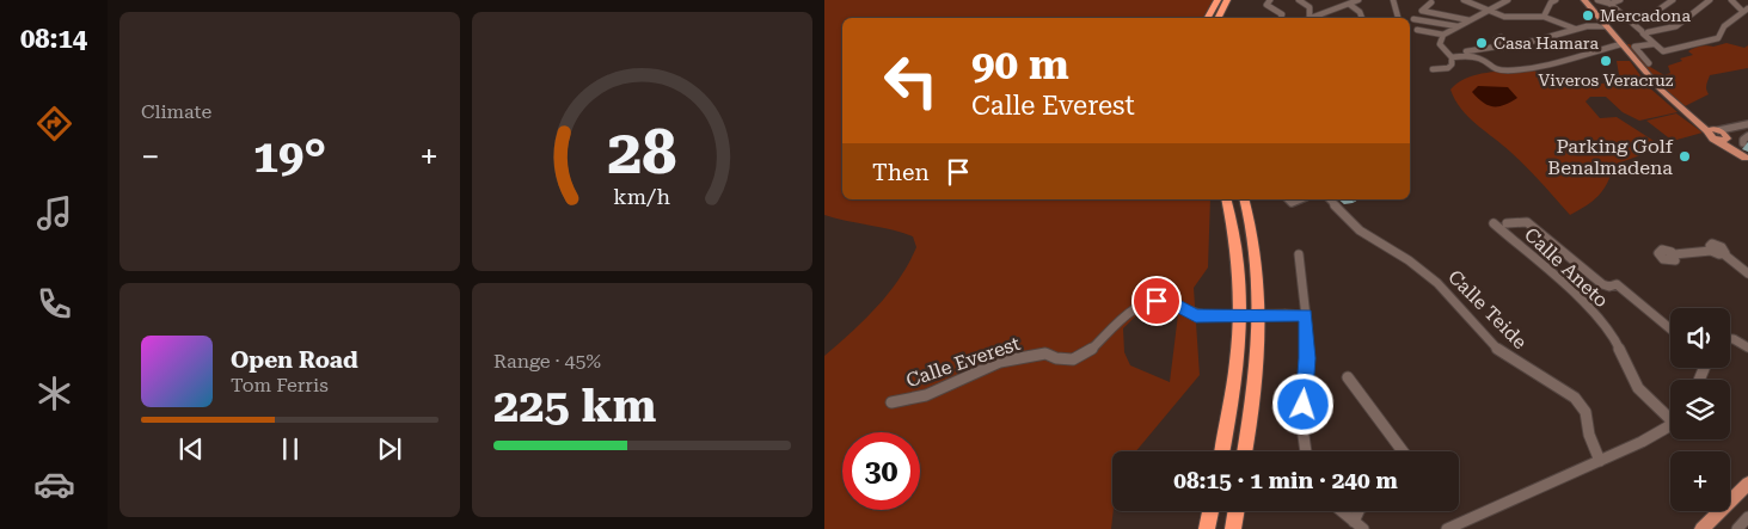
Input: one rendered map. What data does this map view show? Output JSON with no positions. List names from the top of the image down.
{
  "streets": {
    "street": ["Calle Aneto", "Calle Teide", "Calle Everest"]
  },
  "places": [
    "Mercadona",
    "Casa Hamara",
    "Viveros Veracruz",
    "Parking Golf Benalmadena"
  ],
  "page": {
    "tabs": "08:14",
    "tile": [
      "Climate",
      ["Range · 45%", "225 km"]
    ],
    "turn": ["90 m", "Calle Everest"],
    "heat": ["−", "19°", "+"],
    "then": "Then",
    "map_buttons": "+",
    "song": ["Open Road", "Tom Ferris"],
    "limit": "30",
    "trip": "08:15 · 1 min · 240 m",
    "gauge": ["28", "km/h"]
  }
}
